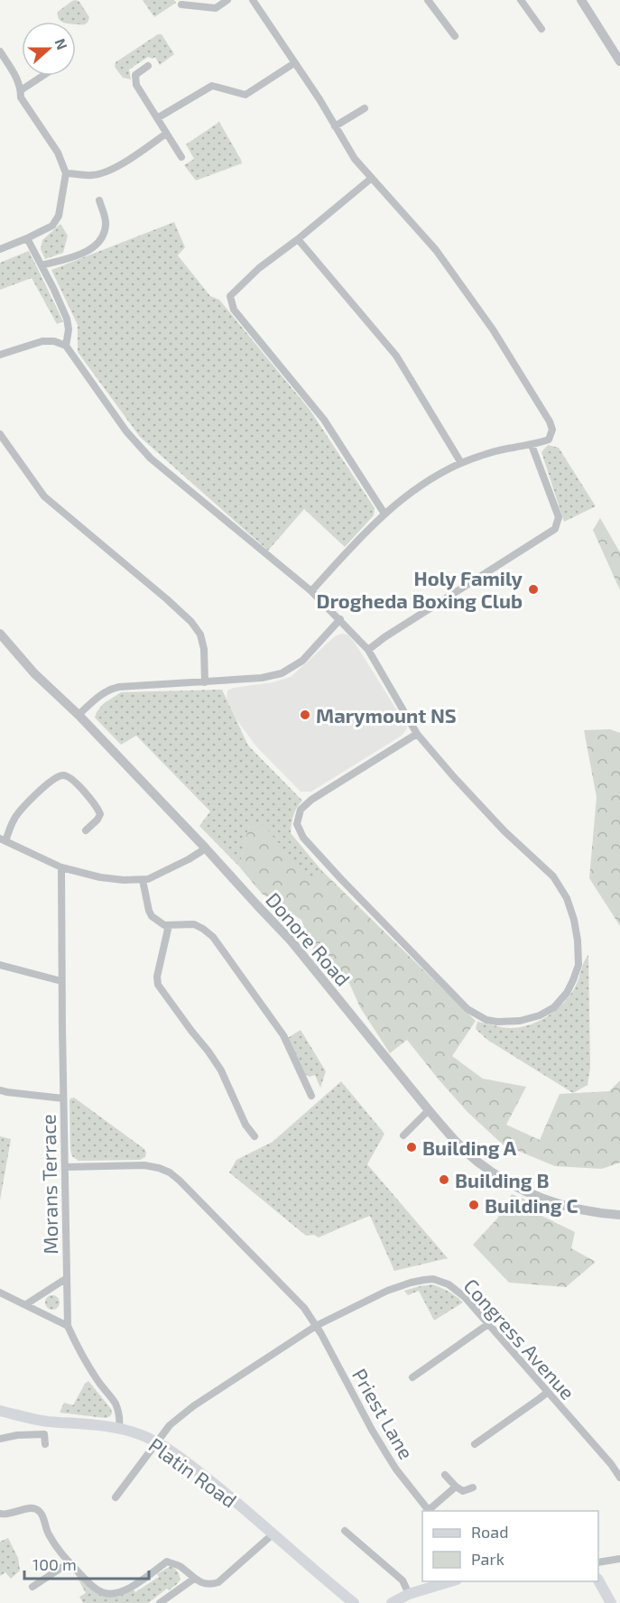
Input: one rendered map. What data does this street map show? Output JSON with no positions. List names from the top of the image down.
{
  "streets": {
    "main road": ["Platin Road"],
    "street": [
      "Donore Road",
      "Morans Terrace",
      "Congress Avenue",
      "Priest Lane"
    ]
  },
  "crossings": [
    ["Morans Terrace", "Priest Lane"],
    ["Morans Terrace", "Platin Road"],
    ["Congress Avenue", "Priest Lane"],
    ["Congress Avenue", "Platin Road"]
  ],
  "places": [
    "Holy Family Drogheda Boxing Club",
    "Marymount NS",
    "Building A",
    "Building B",
    "Building C"
  ],
  "legend": ["Road", "Park"],
  "scale_bar": "100 m",
  "north": "right"
}
